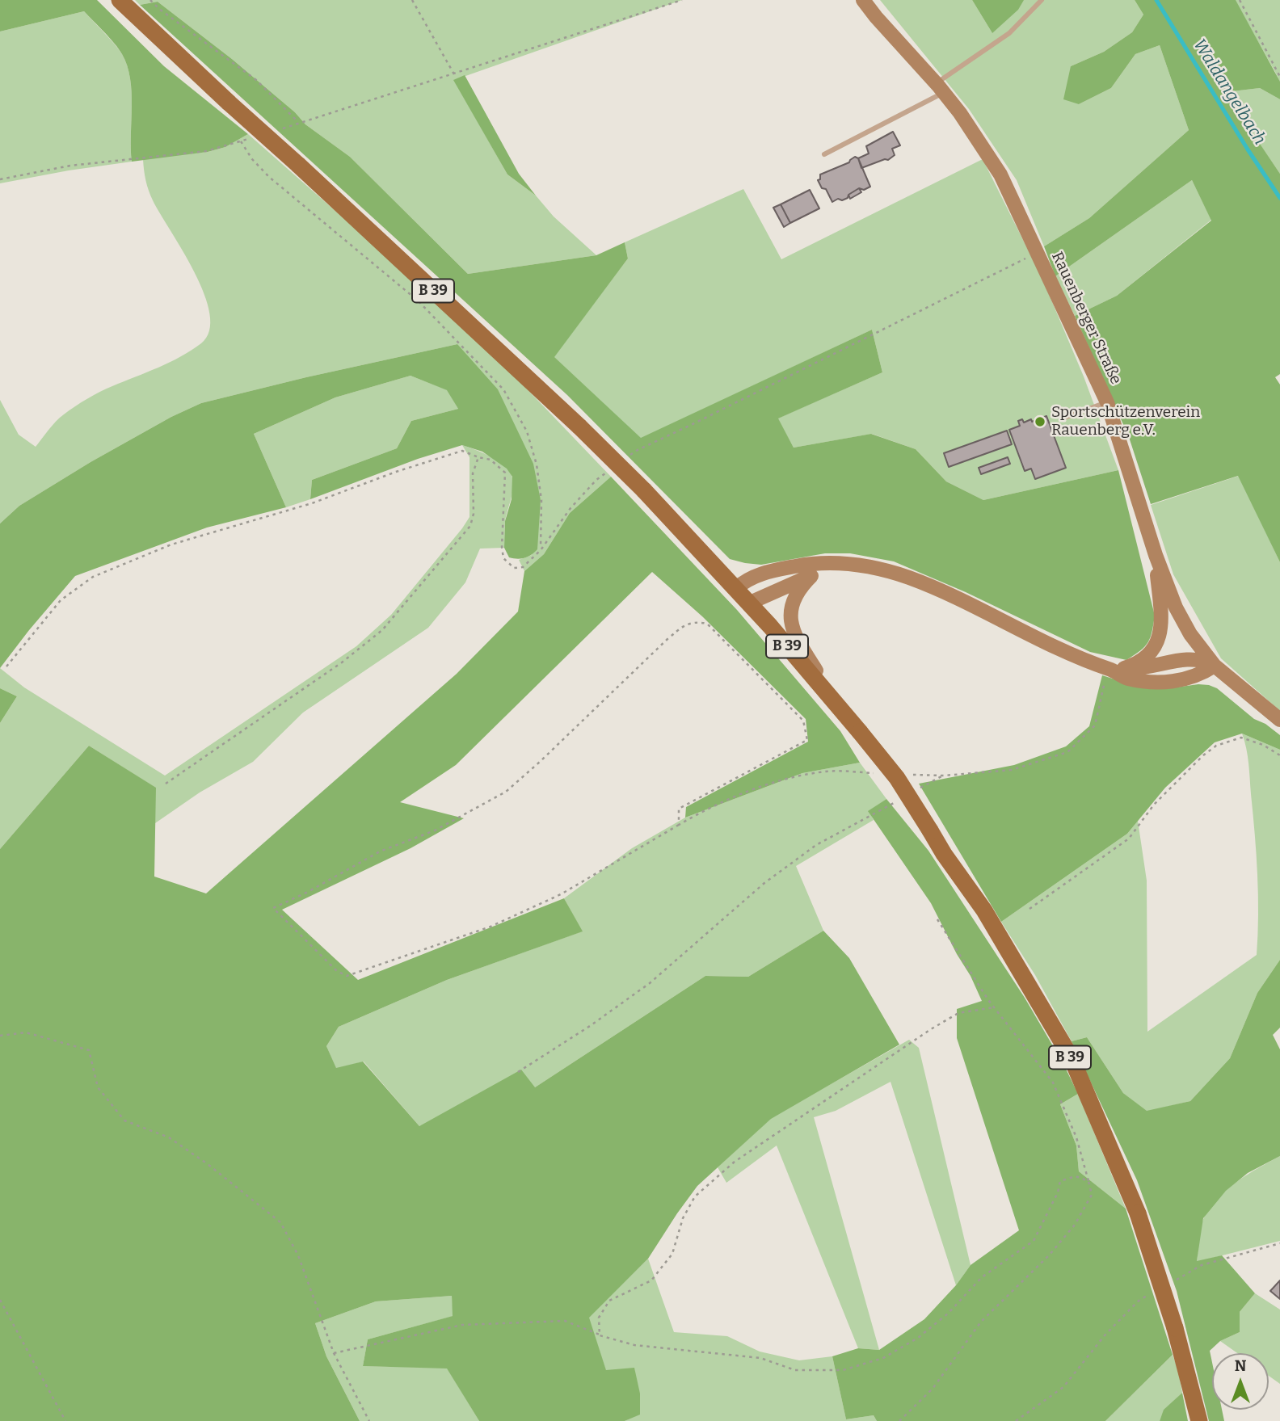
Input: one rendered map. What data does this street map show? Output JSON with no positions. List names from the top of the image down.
{
  "streets": {
    "main road": ["B 39"],
    "street": ["Rauenberger Straße"]
  },
  "water": ["Waldangelbach"],
  "places": ["Sportschützenverein Rauenberg e.V."],
  "north": "top"
}
